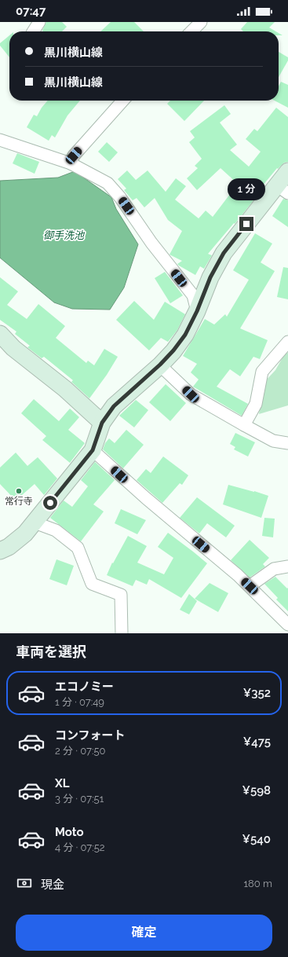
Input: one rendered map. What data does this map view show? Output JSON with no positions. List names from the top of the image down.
{
  "water": ["御手洗池"],
  "places": ["常行寺"],
  "page": {
    "status": "07:47",
    "banner": ["黒川横山線", "黒川横山線"],
    "bubble": "1 分",
    "heading": "車両を選択",
    "list": [
      {
        "name": "エコノミー",
        "note": "1 分 · 07:49",
        "value": "¥352"
      },
      {
        "name": "コンフォート",
        "note": "2 分 · 07:50",
        "value": "¥475"
      },
      {
        "name": "XL",
        "note": "3 分 · 07:51",
        "value": "¥598"
      },
      {
        "name": "Moto",
        "note": "4 分 · 07:52",
        "value": "¥540"
      }
    ],
    "pay": ["現金", "180 m"],
    "buttons": "確定"
  }
}
